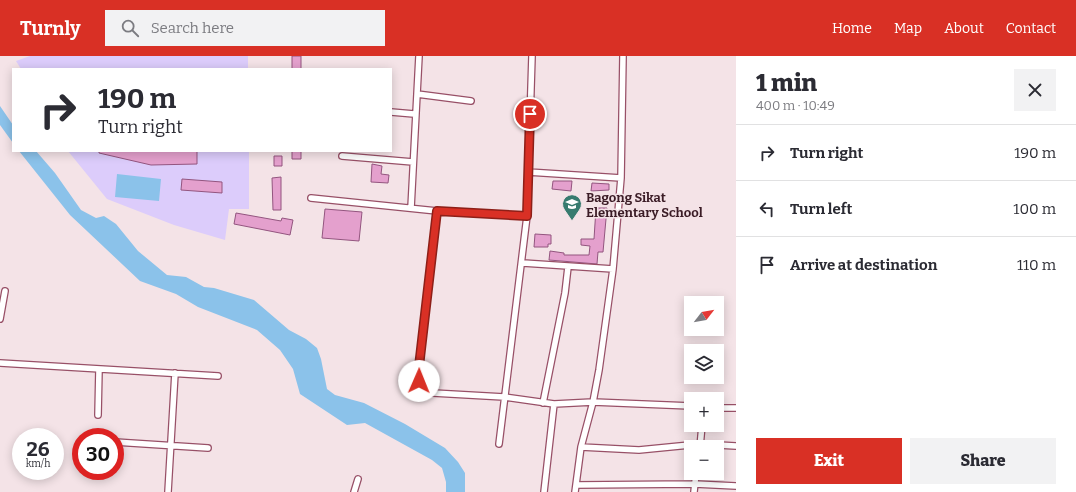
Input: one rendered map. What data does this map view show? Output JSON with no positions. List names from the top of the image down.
{
  "places": {
    "school or university": ["Bagong Sikat Elementary School"]
  },
  "north": "top right",
  "page": {
    "header": "Turnly",
    "search": "Search here",
    "nav": [
      "Home",
      "Map",
      "About",
      "Contact"
    ],
    "heading": ["1 min", "400 m · 10:49"],
    "turn": ["190 m", "Turn right"],
    "list": [
      {
        "name": "Turn right",
        "value": "190 m"
      },
      {
        "name": "Turn left",
        "value": "100 m"
      },
      {
        "name": "Arrive at destination",
        "value": "110 m"
      }
    ],
    "map_buttons": ["+", "−"],
    "speed": "26 km/h",
    "limit": "30",
    "buttons": ["Exit", "Share"]
  }
}
